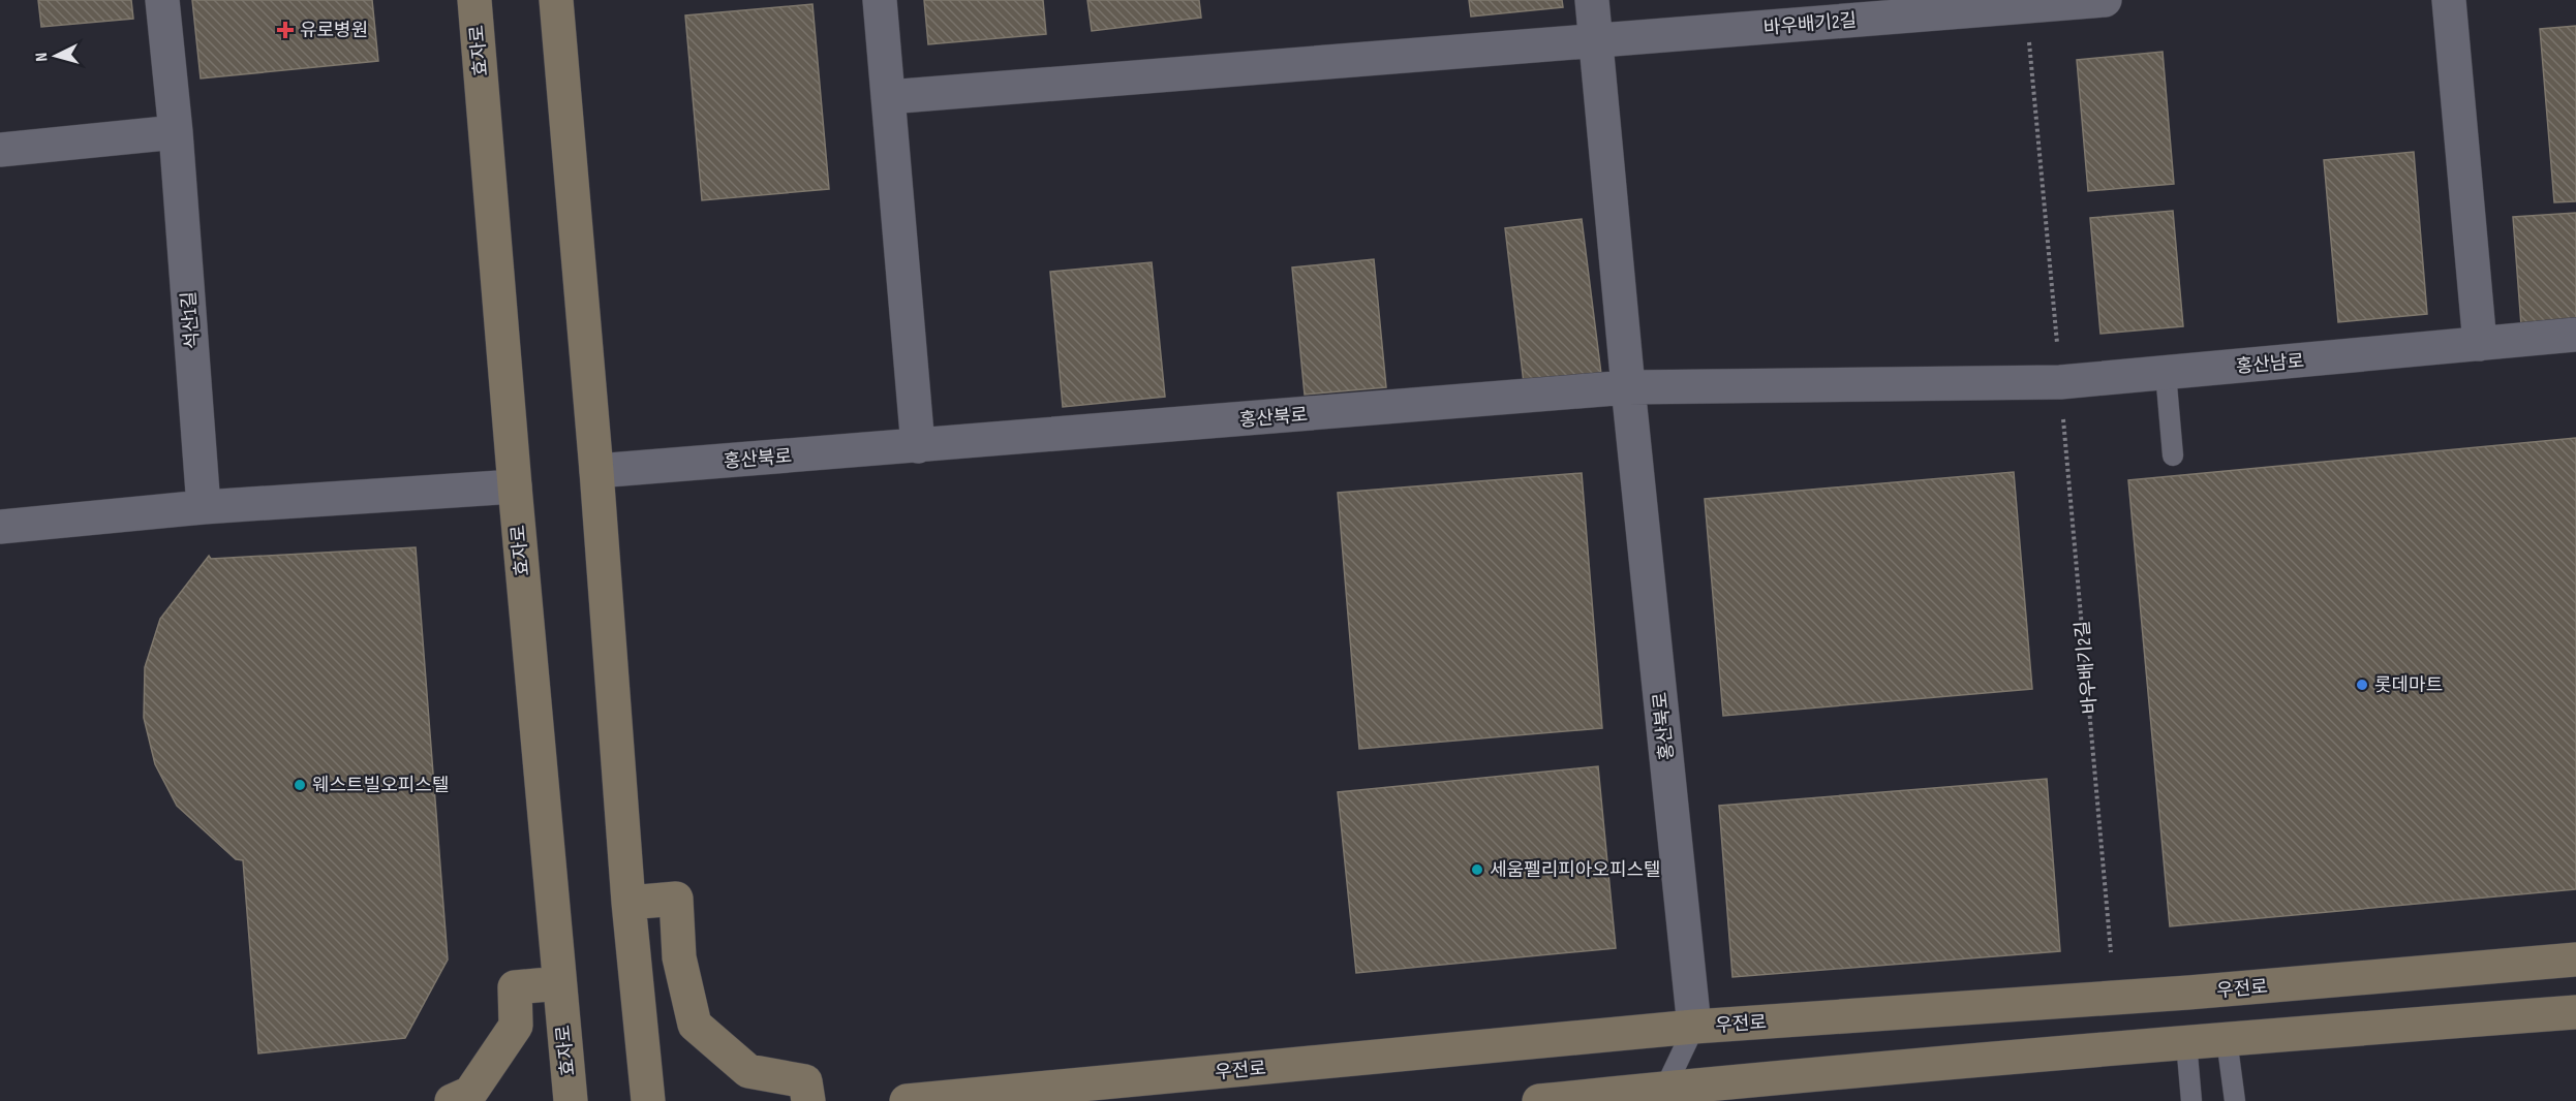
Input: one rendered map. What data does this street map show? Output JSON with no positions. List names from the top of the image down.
{
  "streets": {
    "street": [
      "바우배기2길",
      "효자로",
      "석산1길",
      "홍산남로",
      "홍산북로",
      "우전로"
    ]
  },
  "crossings": [
    ["바우배기2길", "홍산남로"],
    ["바우배기2길", "홍산북로"],
    ["홍산북로", "우전로"]
  ],
  "places": {
    "health": ["유로병원"],
    "other": ["롯데마트", "웨스트빌오피스텔", "세움펠리피아오피스텔"]
  },
  "north": "left"
}
